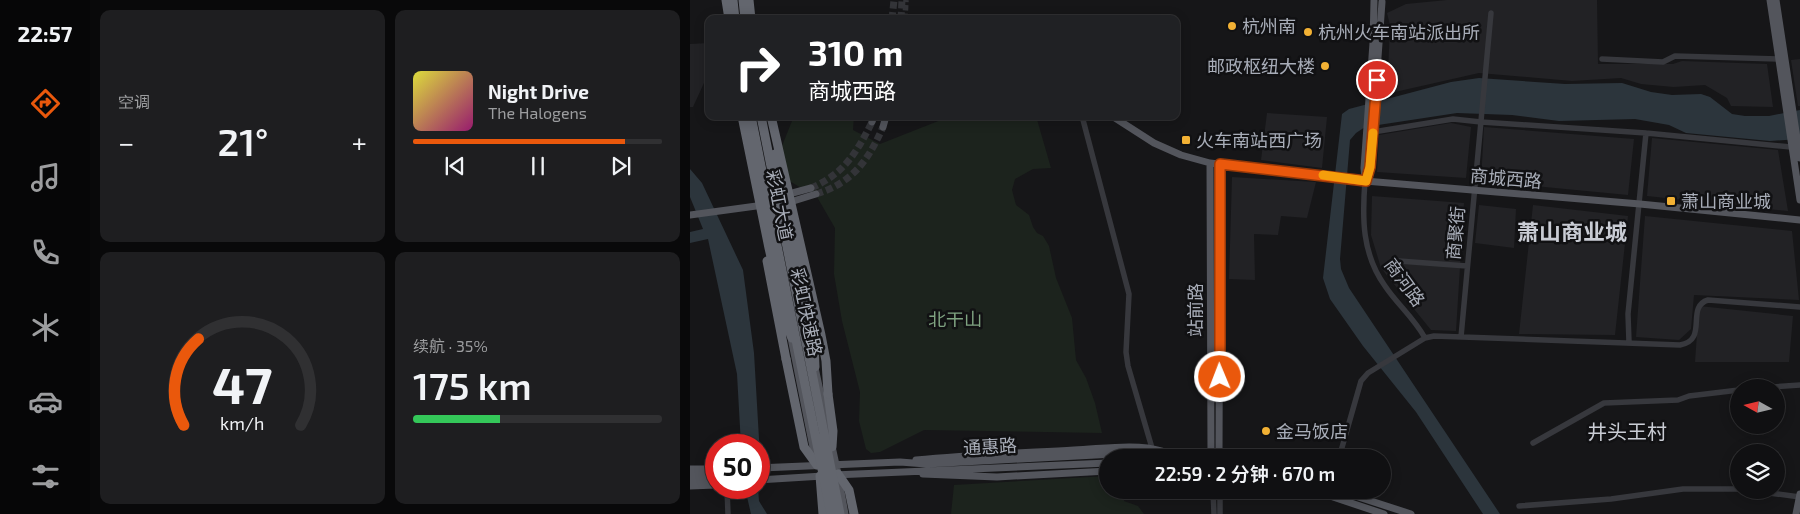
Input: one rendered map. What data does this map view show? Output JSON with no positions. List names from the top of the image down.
{
  "streets": {
    "highway": ["彩虹快速路"],
    "main road": [
      "商城西路",
      "彩虹大道",
      "站前路",
      "通惠路"
    ],
    "street": ["商聚街", "商河路"]
  },
  "crossings": [
    ["商城西路", "商聚街"],
    ["商城西路", "商河路"],
    ["商城西路", "站前路"],
    ["彩虹大道", "通惠路"]
  ],
  "districts": ["萧山商业城", "井头王村"],
  "parks": ["北干山"],
  "places": {
    "other": [
      "杭州南",
      "杭州火车南站派出所",
      "邮政枢纽大楼",
      "金马饭店"
    ],
    "transit": ["火车南站西广场", "萧山商业城"]
  },
  "north": "left",
  "page": {
    "tabs": "22:57",
    "tile": [
      "空调",
      ["续航 · 35%", "175 km"]
    ],
    "turn": ["310 m", "商城西路"],
    "song": ["Night Drive", "The Halogens"],
    "heat": ["−", "21°", "+"],
    "limit": "50",
    "trip": "22:59 · 2 分钟 · 670 m",
    "gauge": ["47", "km/h"]
  }
}
